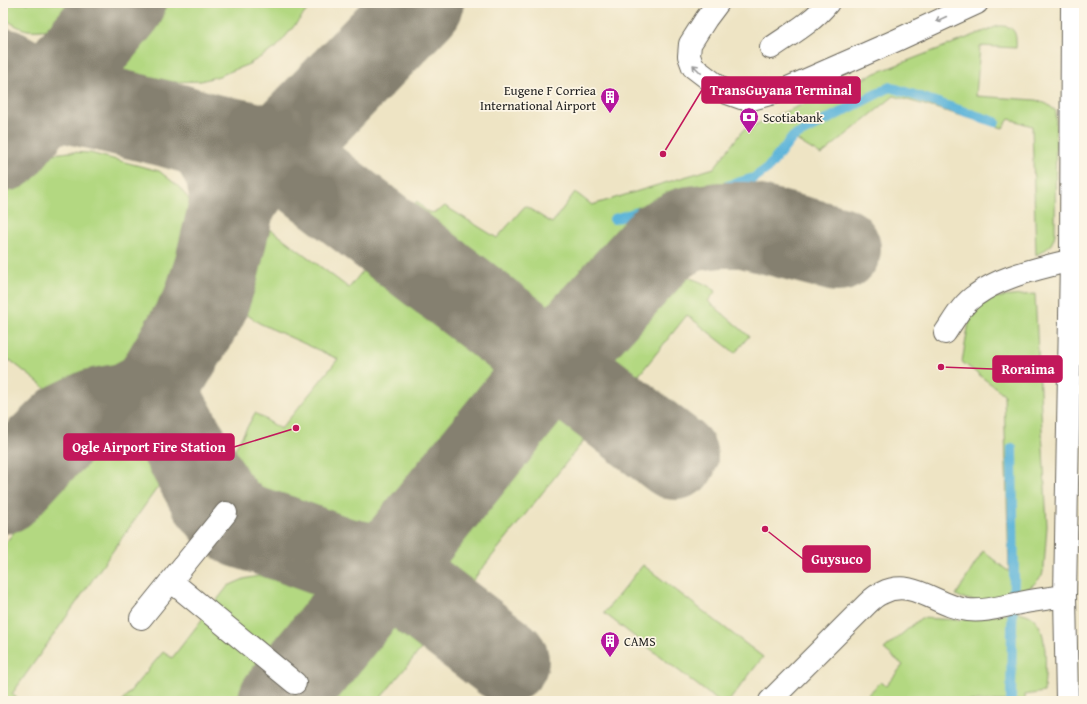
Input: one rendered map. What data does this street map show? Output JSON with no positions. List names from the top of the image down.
{
  "places": {
    "building": ["Eugene F Corriea International Airport", "CAMS"],
    "bank": ["Scotiabank"],
    "other": [
      "TransGuyana Terminal",
      "Roraima",
      "Ogle Airport Fire Station",
      "Guysuco"
    ]
  }
}
